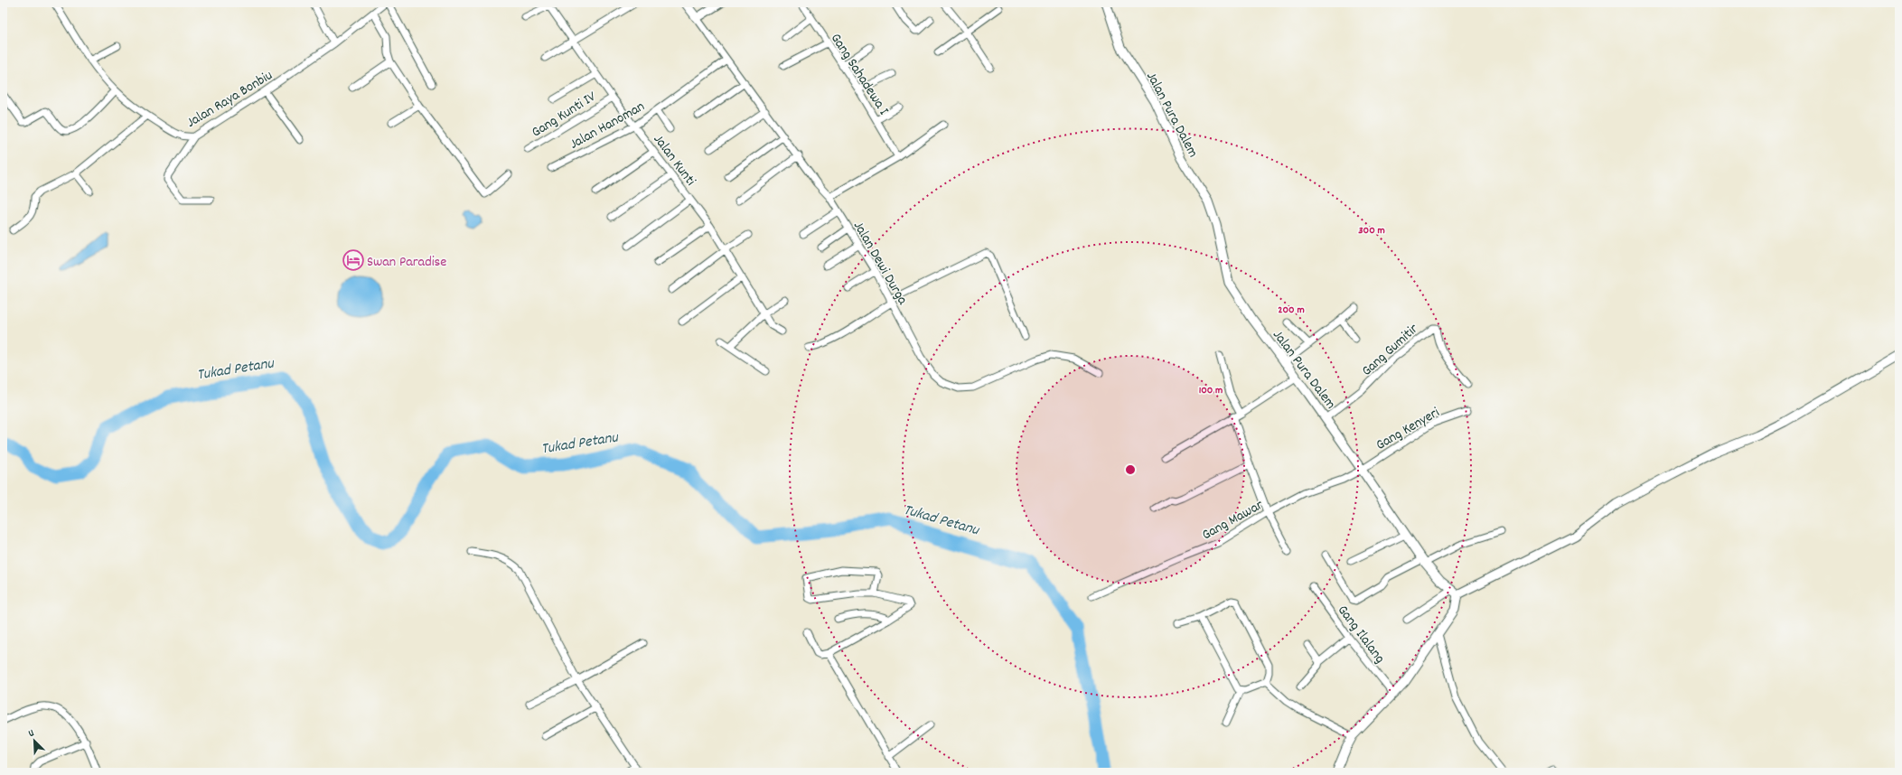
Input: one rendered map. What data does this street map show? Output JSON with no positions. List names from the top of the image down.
{
  "streets": {
    "street": [
      "Gang Sahadewa I",
      "Jalan Raya Bonbiu",
      "Gang Kunti IV",
      "Jalan Pura Dalem",
      "Jalan Hanoman",
      "Jalan Kunti",
      "Jalan Dewi Durga",
      "Gang Gumitir",
      "Gang Kenyeri",
      "Gang Mawar",
      "Gang Ilalang"
    ]
  },
  "crossings": [
    ["Gang Kunti IV", "Jalan Kunti"],
    ["Jalan Pura Dalem", "Gang Gumitir"],
    ["Jalan Pura Dalem", "Gang Kenyeri"],
    ["Jalan Pura Dalem", "Gang Mawar"],
    ["Jalan Hanoman", "Jalan Kunti"],
    ["Jalan Hanoman", "Jalan Dewi Durga"],
    ["Gang Kenyeri", "Gang Mawar"]
  ],
  "water": ["Tukad Petanu"],
  "places": {
    "hotel": ["Swan Paradise"]
  },
  "north": "top left",
  "rings": ["300 m", "200 m", "100 m"]
}
